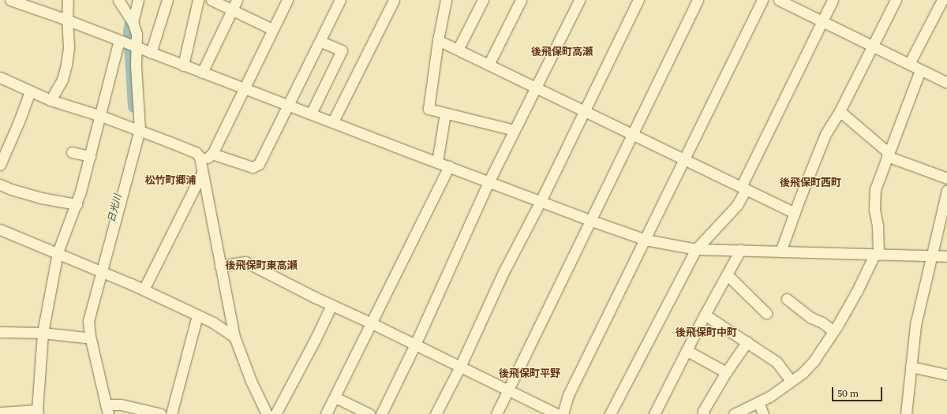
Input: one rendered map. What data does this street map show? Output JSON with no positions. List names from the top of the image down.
{
  "districts": [
    "後飛保町高瀬",
    "松竹町郷浦",
    "後飛保町西町",
    "後飛保町東高瀬",
    "後飛保町中町",
    "後飛保町平野"
  ],
  "water": ["日光川"],
  "scale_bar": "50 m"
}
